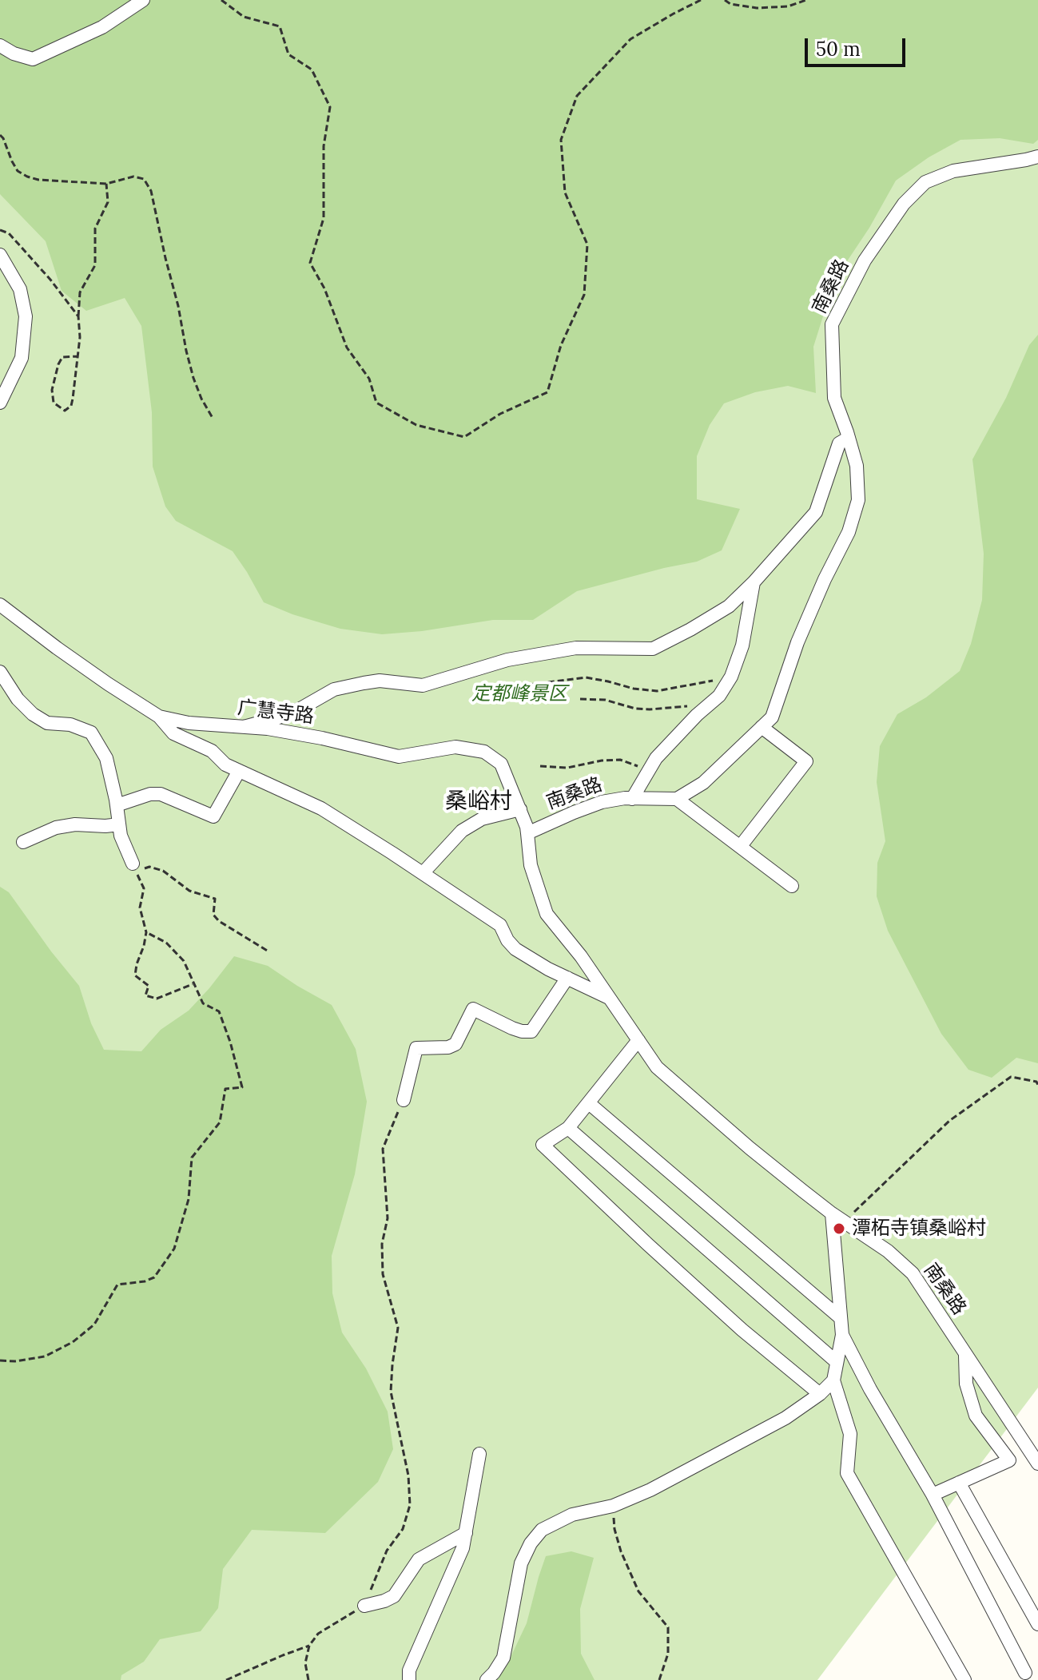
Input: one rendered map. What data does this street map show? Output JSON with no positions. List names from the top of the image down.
{
  "streets": {
    "street": ["南桑路", "广慧寺路"]
  },
  "crossings": [
    ["南桑路", "广慧寺路"]
  ],
  "districts": ["桑峪村"],
  "parks": ["定都峰景区"],
  "places": ["潭柘寺镇桑峪村"],
  "scale_bar": "50 m"
}
